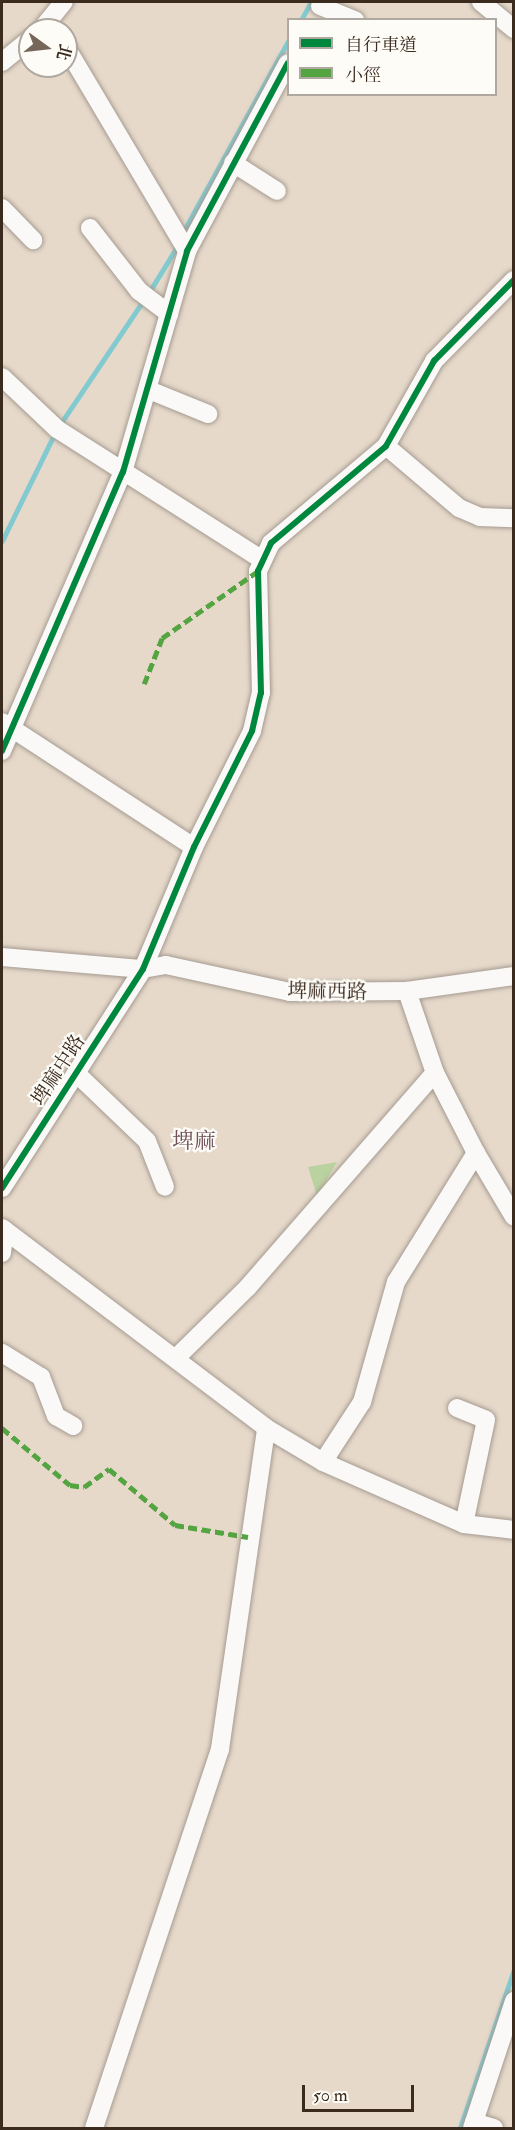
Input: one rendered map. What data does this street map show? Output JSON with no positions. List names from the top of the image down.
{
  "streets": {
    "street": ["埤麻西路", "埤麻中路"]
  },
  "crossings": [
    ["埤麻西路", "埤麻中路"]
  ],
  "districts": ["埤麻"],
  "legend": ["自行車道", "小徑"],
  "scale_bar": "50 m",
  "north": "right"
}
